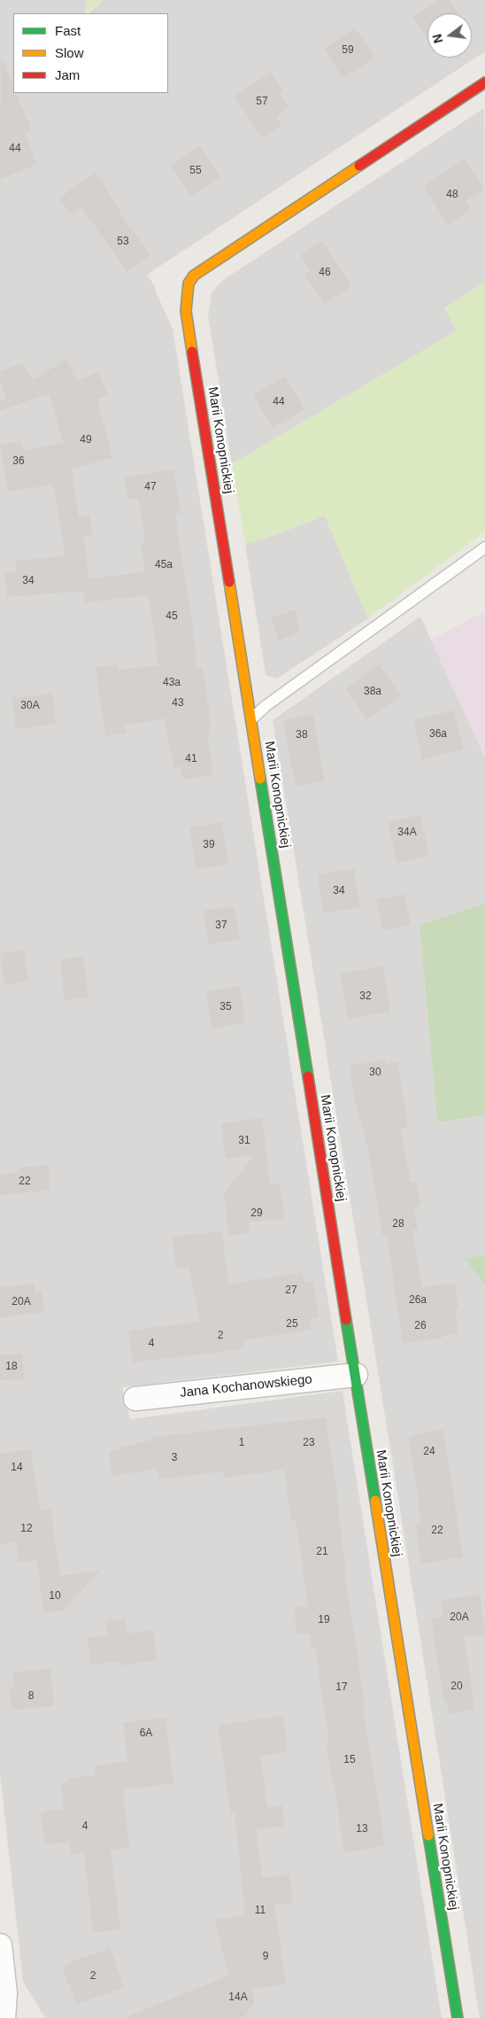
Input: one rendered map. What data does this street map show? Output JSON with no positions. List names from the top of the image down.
{
  "streets": {
    "street": ["Marii Konopnickiej", "Jana Kochanowskiego"]
  },
  "crossings": [
    ["Marii Konopnickiej", "Jana Kochanowskiego"]
  ],
  "house_numbers": [
    "59",
    "57",
    "44",
    "55",
    "48",
    "53",
    "46",
    "44",
    "49",
    "36",
    "47",
    "45a",
    "34",
    "45",
    "43a",
    "38a",
    "43",
    "30A",
    "36a",
    "38",
    "41",
    "34A",
    "39",
    "34",
    "37",
    "32",
    "35",
    "30",
    "31",
    "22",
    "29",
    "28",
    "27",
    "26a",
    "20A",
    "25",
    "26",
    "2",
    "4",
    "18",
    "1",
    "23",
    "24",
    "3",
    "14",
    "12",
    "22",
    "21",
    "10",
    "20A",
    "19",
    "20",
    "17",
    "8",
    "6A",
    "15",
    "4",
    "13",
    "11",
    "9",
    "2",
    "14A"
  ],
  "legend": ["Fast", "Slow", "Jam"],
  "north": "left"
}
